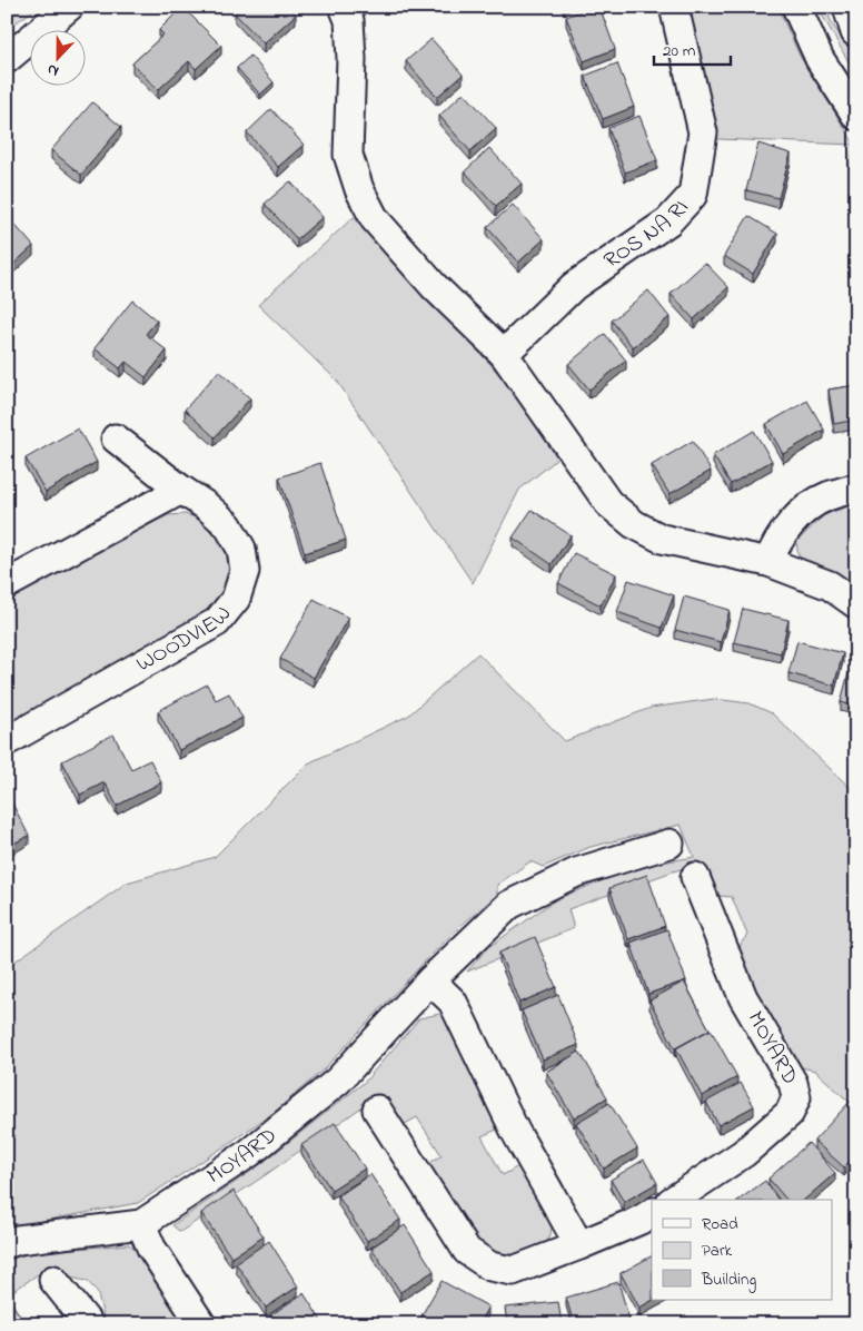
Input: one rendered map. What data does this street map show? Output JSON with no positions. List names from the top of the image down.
{
  "streets": {
    "street": ["ROS NA RI", "WOODVIEW", "MOYARD"]
  },
  "legend": ["Road", "Park", "Building"],
  "scale_bar": "20 m",
  "north": "bottom"
}
